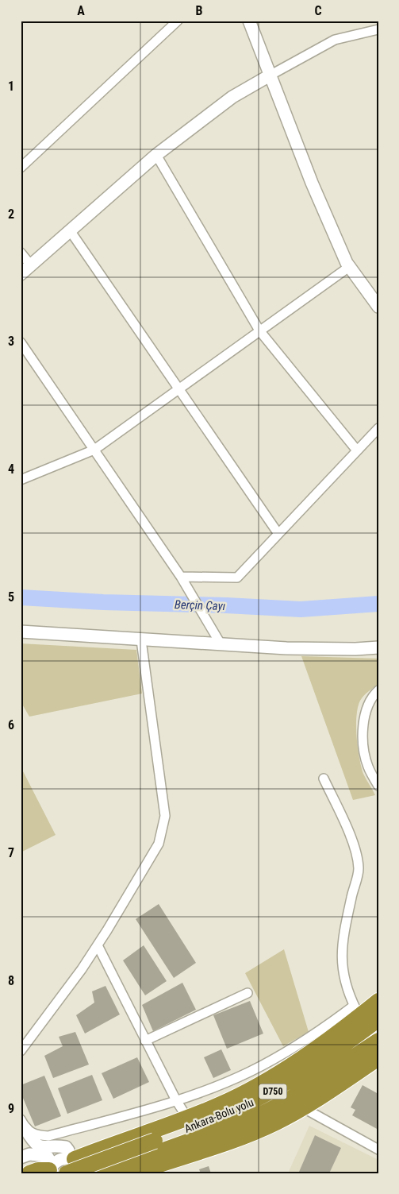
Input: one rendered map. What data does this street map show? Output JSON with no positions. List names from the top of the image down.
{
  "streets": {
    "highway": ["D750", "Ankara-Bolu yolu"]
  },
  "water": ["Berçin Çayı"],
  "grid": {
    "columns": ["A", "B", "C"],
    "rows": [
      "1",
      "2",
      "3",
      "4",
      "5",
      "6",
      "7",
      "8",
      "9"
    ]
  }
}
